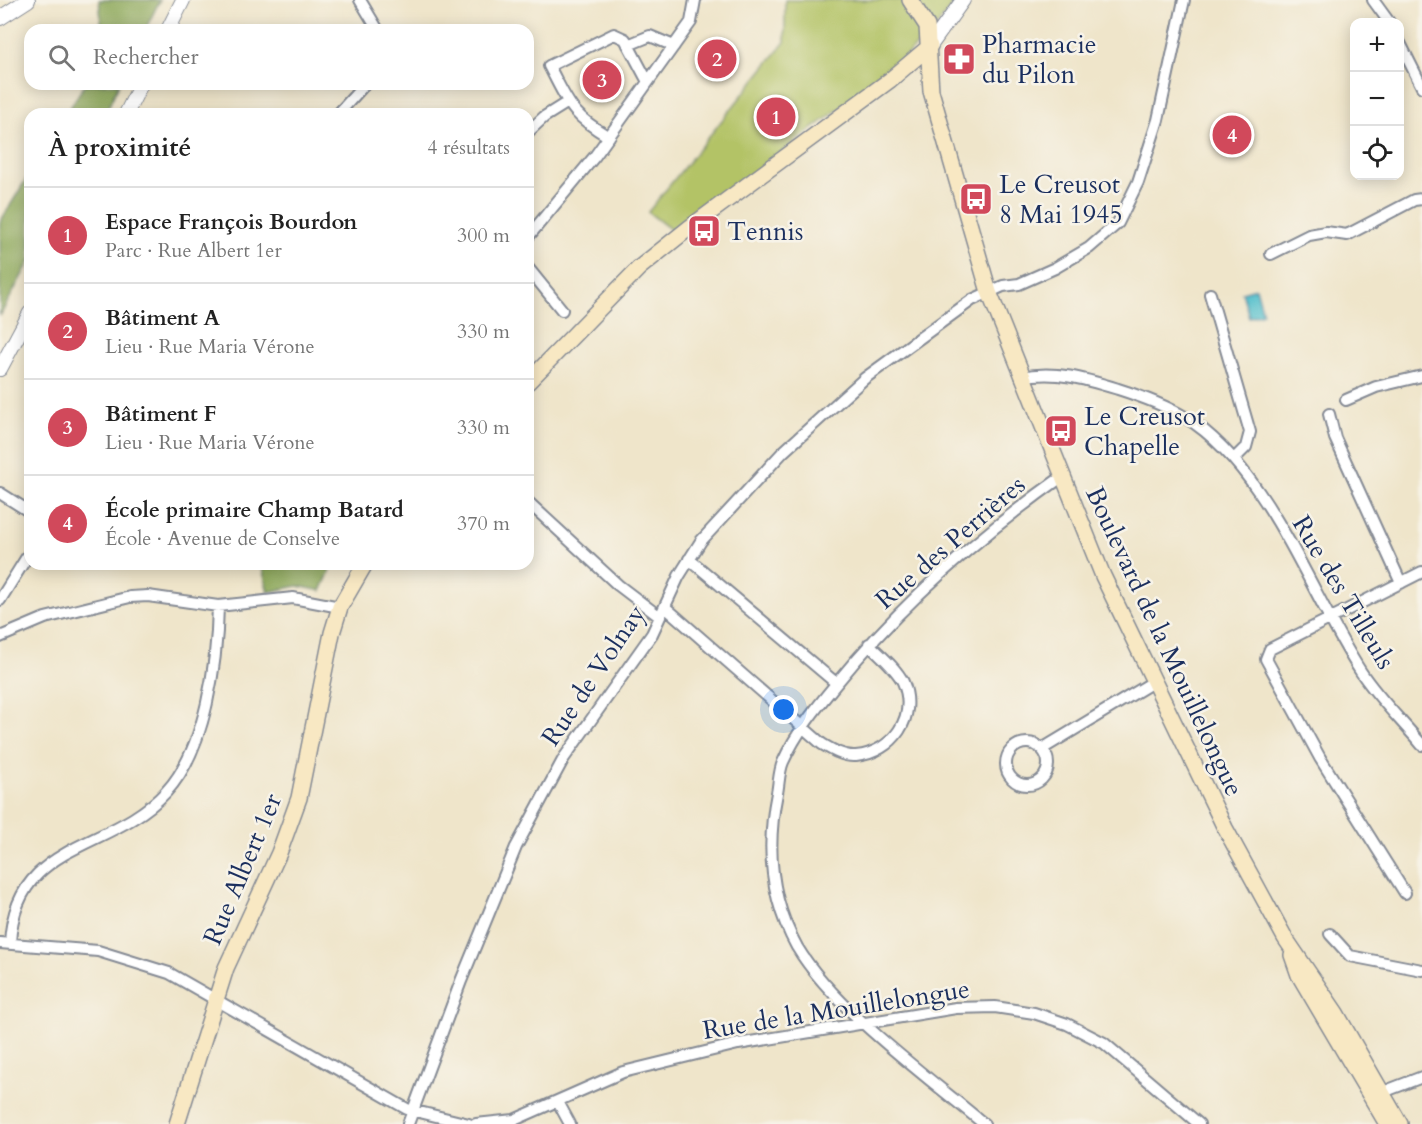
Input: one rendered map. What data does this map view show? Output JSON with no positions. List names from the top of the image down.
{
  "streets": {
    "main road": ["Boulevard de la Mouillelongue", "Rue Albert 1er"],
    "street": [
      "Rue des Perrières",
      "Rue des Tilleuls",
      "Rue de Volnay",
      "Rue de la Mouillelongue"
    ]
  },
  "crossings": [
    ["Rue des Perrières", "Boulevard de la Mouillelongue"],
    ["Rue des Perrières", "Rue de la Mouillelongue"],
    ["Rue des Tilleuls", "Boulevard de la Mouillelongue"],
    ["Boulevard de la Mouillelongue", "Rue de Volnay"]
  ],
  "places": {
    "pharmacy": ["Pharmacie du Pilon"],
    "bus stop": ["Le Creusot 8 Mai 1945", "Tennis", "Le Creusot Chapelle"]
  },
  "page": {
    "map_buttons": ["+", "−"],
    "search": "Rechercher",
    "pins": [
      "2",
      "3",
      "1",
      "4"
    ],
    "heading": ["À proximité", "4 résultats"],
    "list": [
      {
        "mark": "1",
        "name": "Espace François Bourdon",
        "note": "Parc · Rue Albert 1er",
        "value": "300 m"
      },
      {
        "mark": "2",
        "name": "Bâtiment A",
        "note": "Lieu · Rue Maria Vérone",
        "value": "330 m"
      },
      {
        "mark": "3",
        "name": "Bâtiment F",
        "note": "Lieu · Rue Maria Vérone",
        "value": "330 m"
      },
      {
        "mark": "4",
        "name": "École primaire Champ Batard",
        "note": "École · Avenue de Conselve",
        "value": "370 m"
      }
    ]
  }
}
